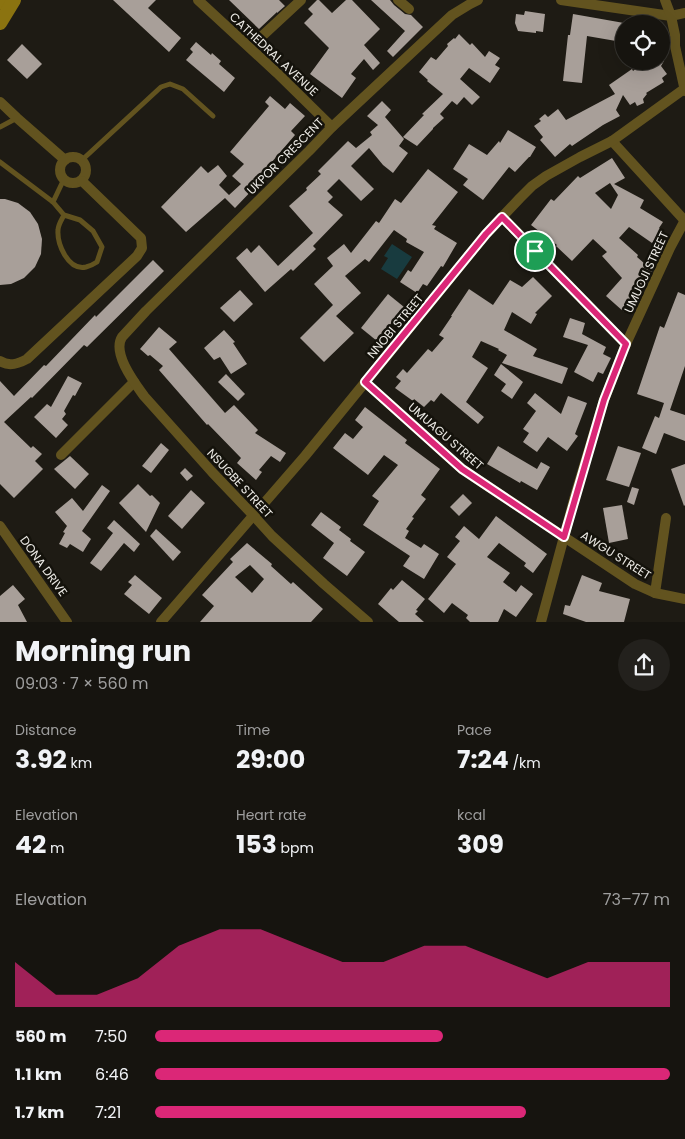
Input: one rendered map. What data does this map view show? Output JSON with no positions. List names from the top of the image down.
{
  "streets": {
    "street": [
      "CATHEDRAL AVENUE",
      "UKPOR CRESCENT",
      "UMUOJI STREET",
      "NNOBI STREET",
      "UMUAGU STREET",
      "NSUGBE STREET",
      "AWGU STREET",
      "DONA DRIVE"
    ]
  },
  "crossings": [
    ["CATHEDRAL AVENUE", "UKPOR CRESCENT"],
    ["UKPOR CRESCENT", "NSUGBE STREET"],
    ["UMUOJI STREET", "UMUAGU STREET"],
    ["UMUOJI STREET", "AWGU STREET"],
    ["NNOBI STREET", "UMUAGU STREET"],
    ["NNOBI STREET", "NSUGBE STREET"],
    ["UMUAGU STREET", "AWGU STREET"]
  ],
  "page": {
    "heading": ["Morning run", "09:03 · 7 × 560 m"],
    "stats": [
      ["Distance", "3.92 km"],
      ["Time", "29:00"],
      ["Pace", "7:24 /km"],
      ["Elevation", "42 m"],
      ["Heart rate", "153 bpm"],
      ["kcal", "309"]
    ],
    "chart": ["Elevation", "73–77 m"],
    "list": [
      {
        "name": "560 m",
        "note": "7:50"
      },
      {
        "name": "1.1 km",
        "note": "6:46"
      },
      {
        "name": "1.7 km",
        "note": "7:21"
      }
    ]
  }
}
